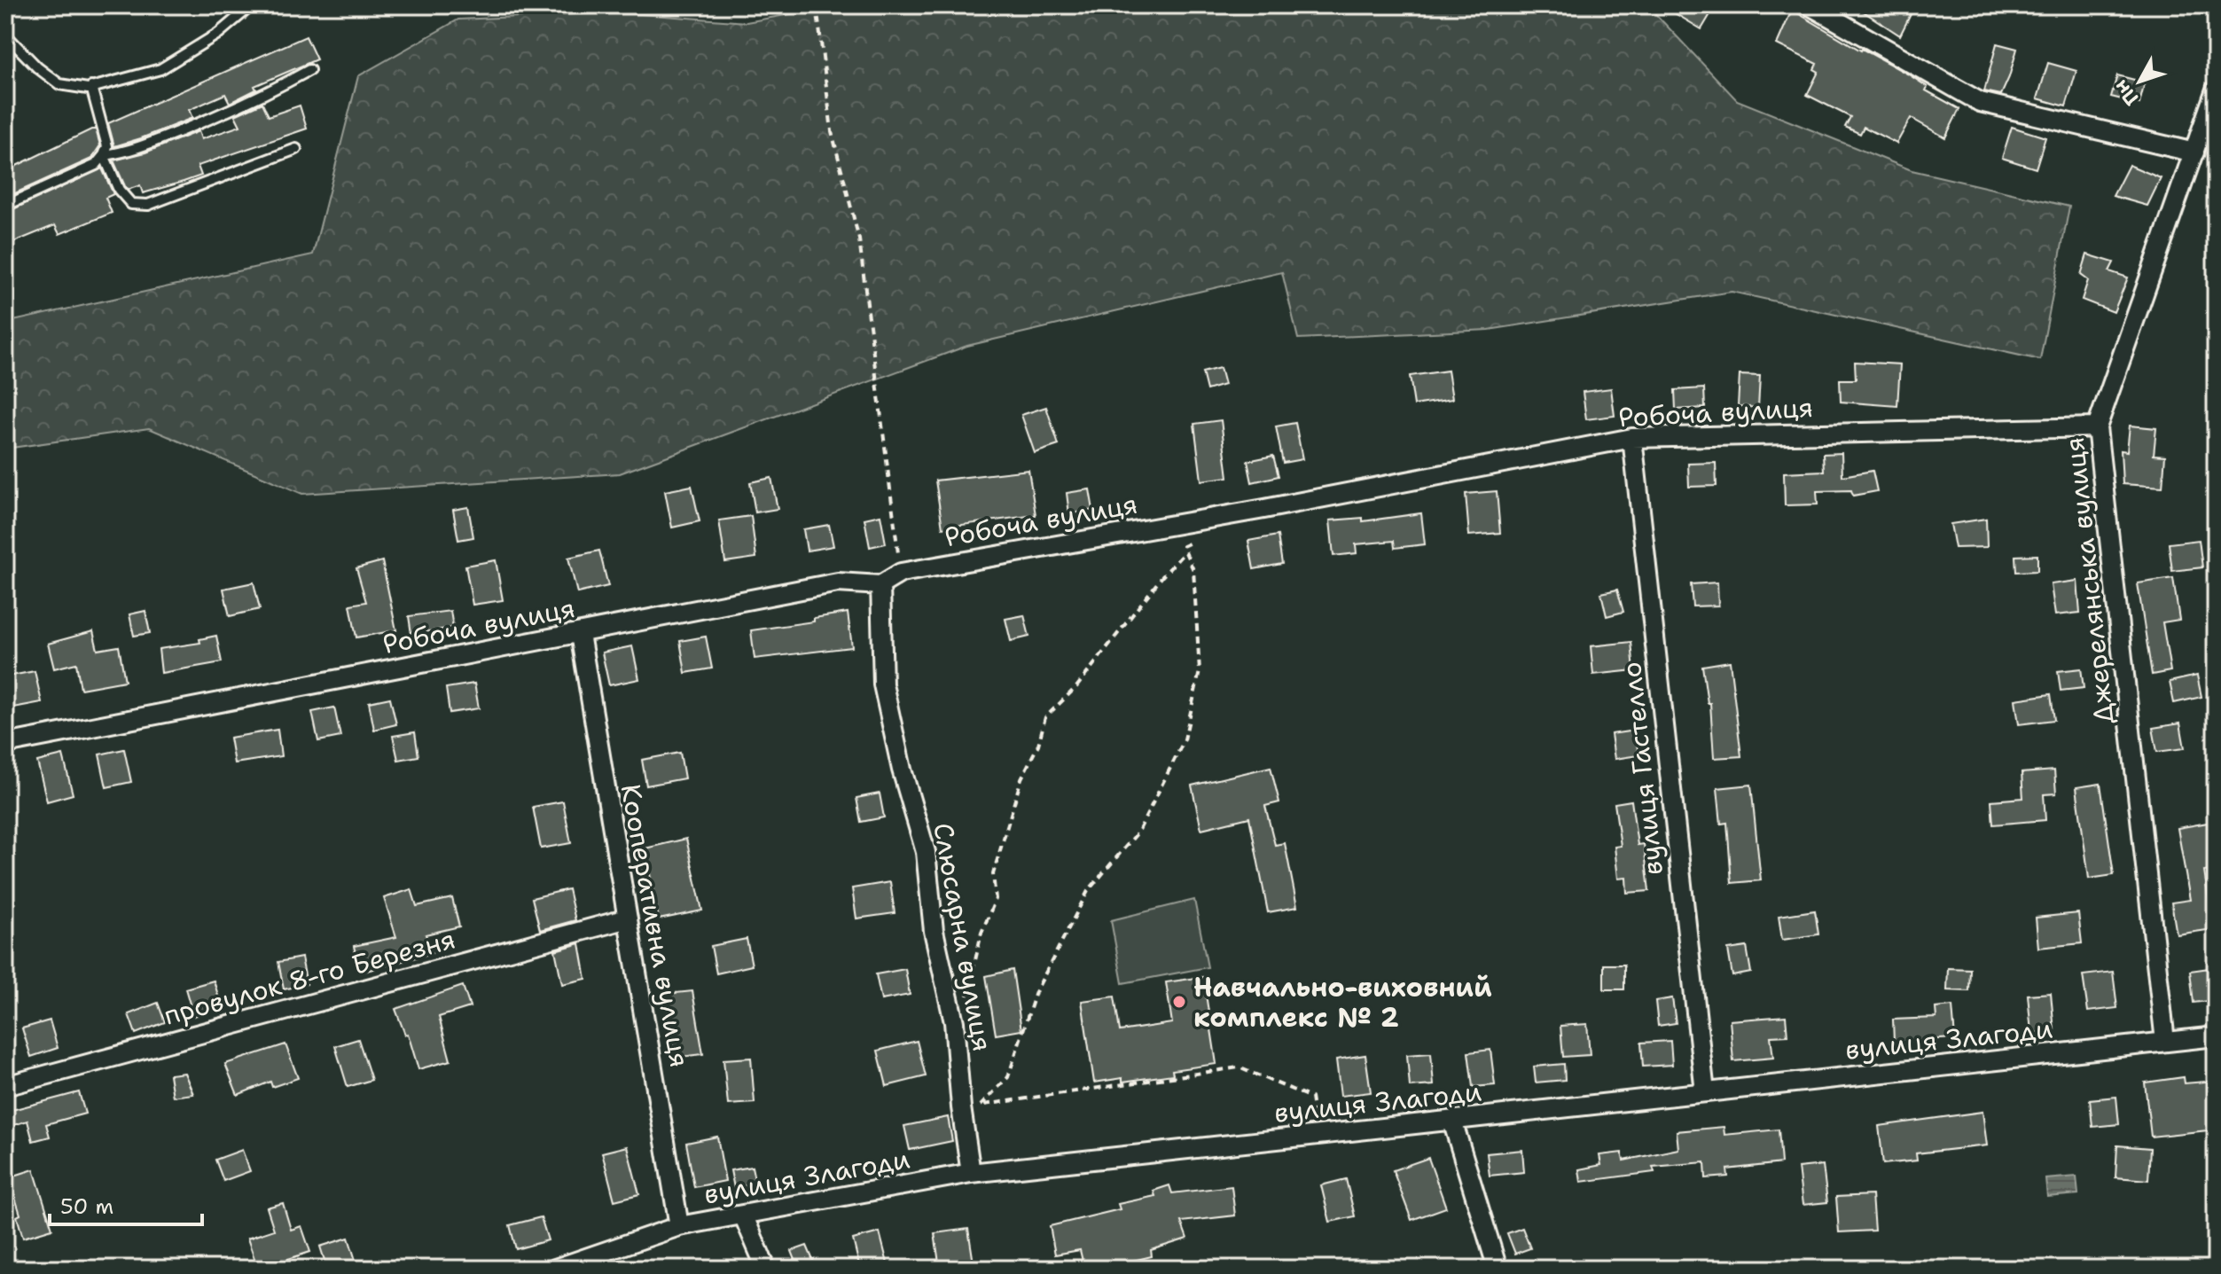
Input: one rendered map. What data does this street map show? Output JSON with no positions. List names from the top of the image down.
{
  "streets": {
    "street": [
      "Робоча вулиця",
      "Джерелянська вулиця",
      "вулиця Гастелло",
      "Кооперативна вулиця",
      "Слюсарна вулиця",
      "провулок 8-го Березня",
      "вулиця Злагоди"
    ]
  },
  "crossings": [
    ["Робоча вулиця", "Джерелянська вулиця"],
    ["Робоча вулиця", "вулиця Гастелло"],
    ["Робоча вулиця", "Кооперативна вулиця"],
    ["Робоча вулиця", "Слюсарна вулиця"],
    ["Джерелянська вулиця", "вулиця Злагоди"],
    ["вулиця Гастелло", "вулиця Злагоди"],
    ["Кооперативна вулиця", "провулок 8-го Березня"],
    ["Кооперативна вулиця", "вулиця Злагоди"],
    ["Слюсарна вулиця", "вулиця Злагоди"]
  ],
  "places": ["Навчально-виховний комплекс № 2"],
  "scale_bar": "50 m",
  "north": "bottom left"
}
